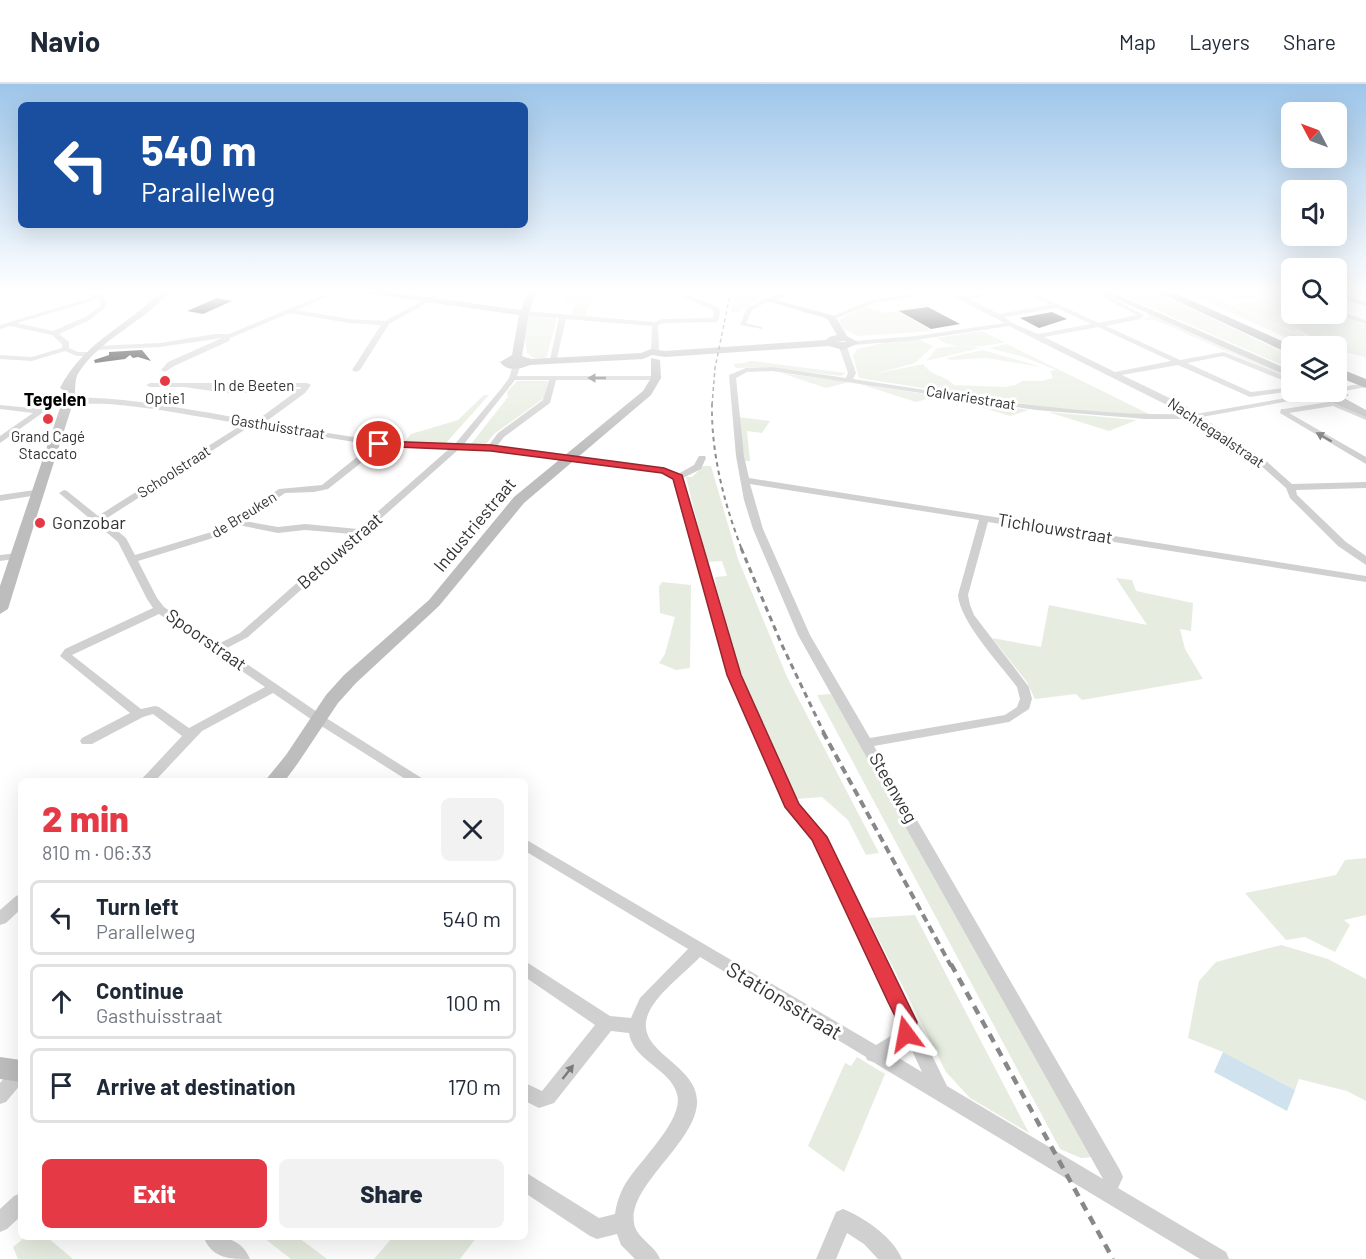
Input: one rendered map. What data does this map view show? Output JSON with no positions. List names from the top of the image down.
{
  "streets": {
    "street": [
      "In de Beeten",
      "Calvariestraat",
      "Gasthuisstraat",
      "Nachtegaalstraat",
      "Schoolstraat",
      "de Breuken",
      "Industriestraat",
      "Tichlouwstraat",
      "Betouwstraat",
      "Spoorstraat",
      "Steenweg",
      "Stationsstraat"
    ]
  },
  "crossings": [
    ["In de Beeten", "Schoolstraat"],
    ["Calvariestraat", "Nachtegaalstraat"],
    ["Calvariestraat", "Steenweg"],
    ["Gasthuisstraat", "Schoolstraat"],
    ["Gasthuisstraat", "de Breuken"],
    ["Gasthuisstraat", "Industriestraat"],
    ["Gasthuisstraat", "Betouwstraat"],
    ["Schoolstraat", "Spoorstraat"],
    ["de Breuken", "Spoorstraat"],
    ["Industriestraat", "Spoorstraat"],
    ["Tichlouwstraat", "Steenweg"],
    ["Betouwstraat", "Spoorstraat"],
    ["Steenweg", "Stationsstraat"]
  ],
  "districts": ["Tegelen"],
  "places": ["Optie1", "Grand Cagé Staccato", "Gonzobar"],
  "north": "top left",
  "page": {
    "header": "Navio",
    "nav": ["Map", "Layers", "Share"],
    "turn": ["540 m", "Parallelweg"],
    "heading": ["2 min", "810 m · 06:33"],
    "list": [
      {
        "name": "Turn left",
        "note": "Parallelweg",
        "value": "540 m"
      },
      {
        "name": "Continue",
        "note": "Gasthuisstraat",
        "value": "100 m"
      },
      {
        "name": "Arrive at destination",
        "value": "170 m"
      }
    ],
    "buttons": ["Exit", "Share"]
  }
}
